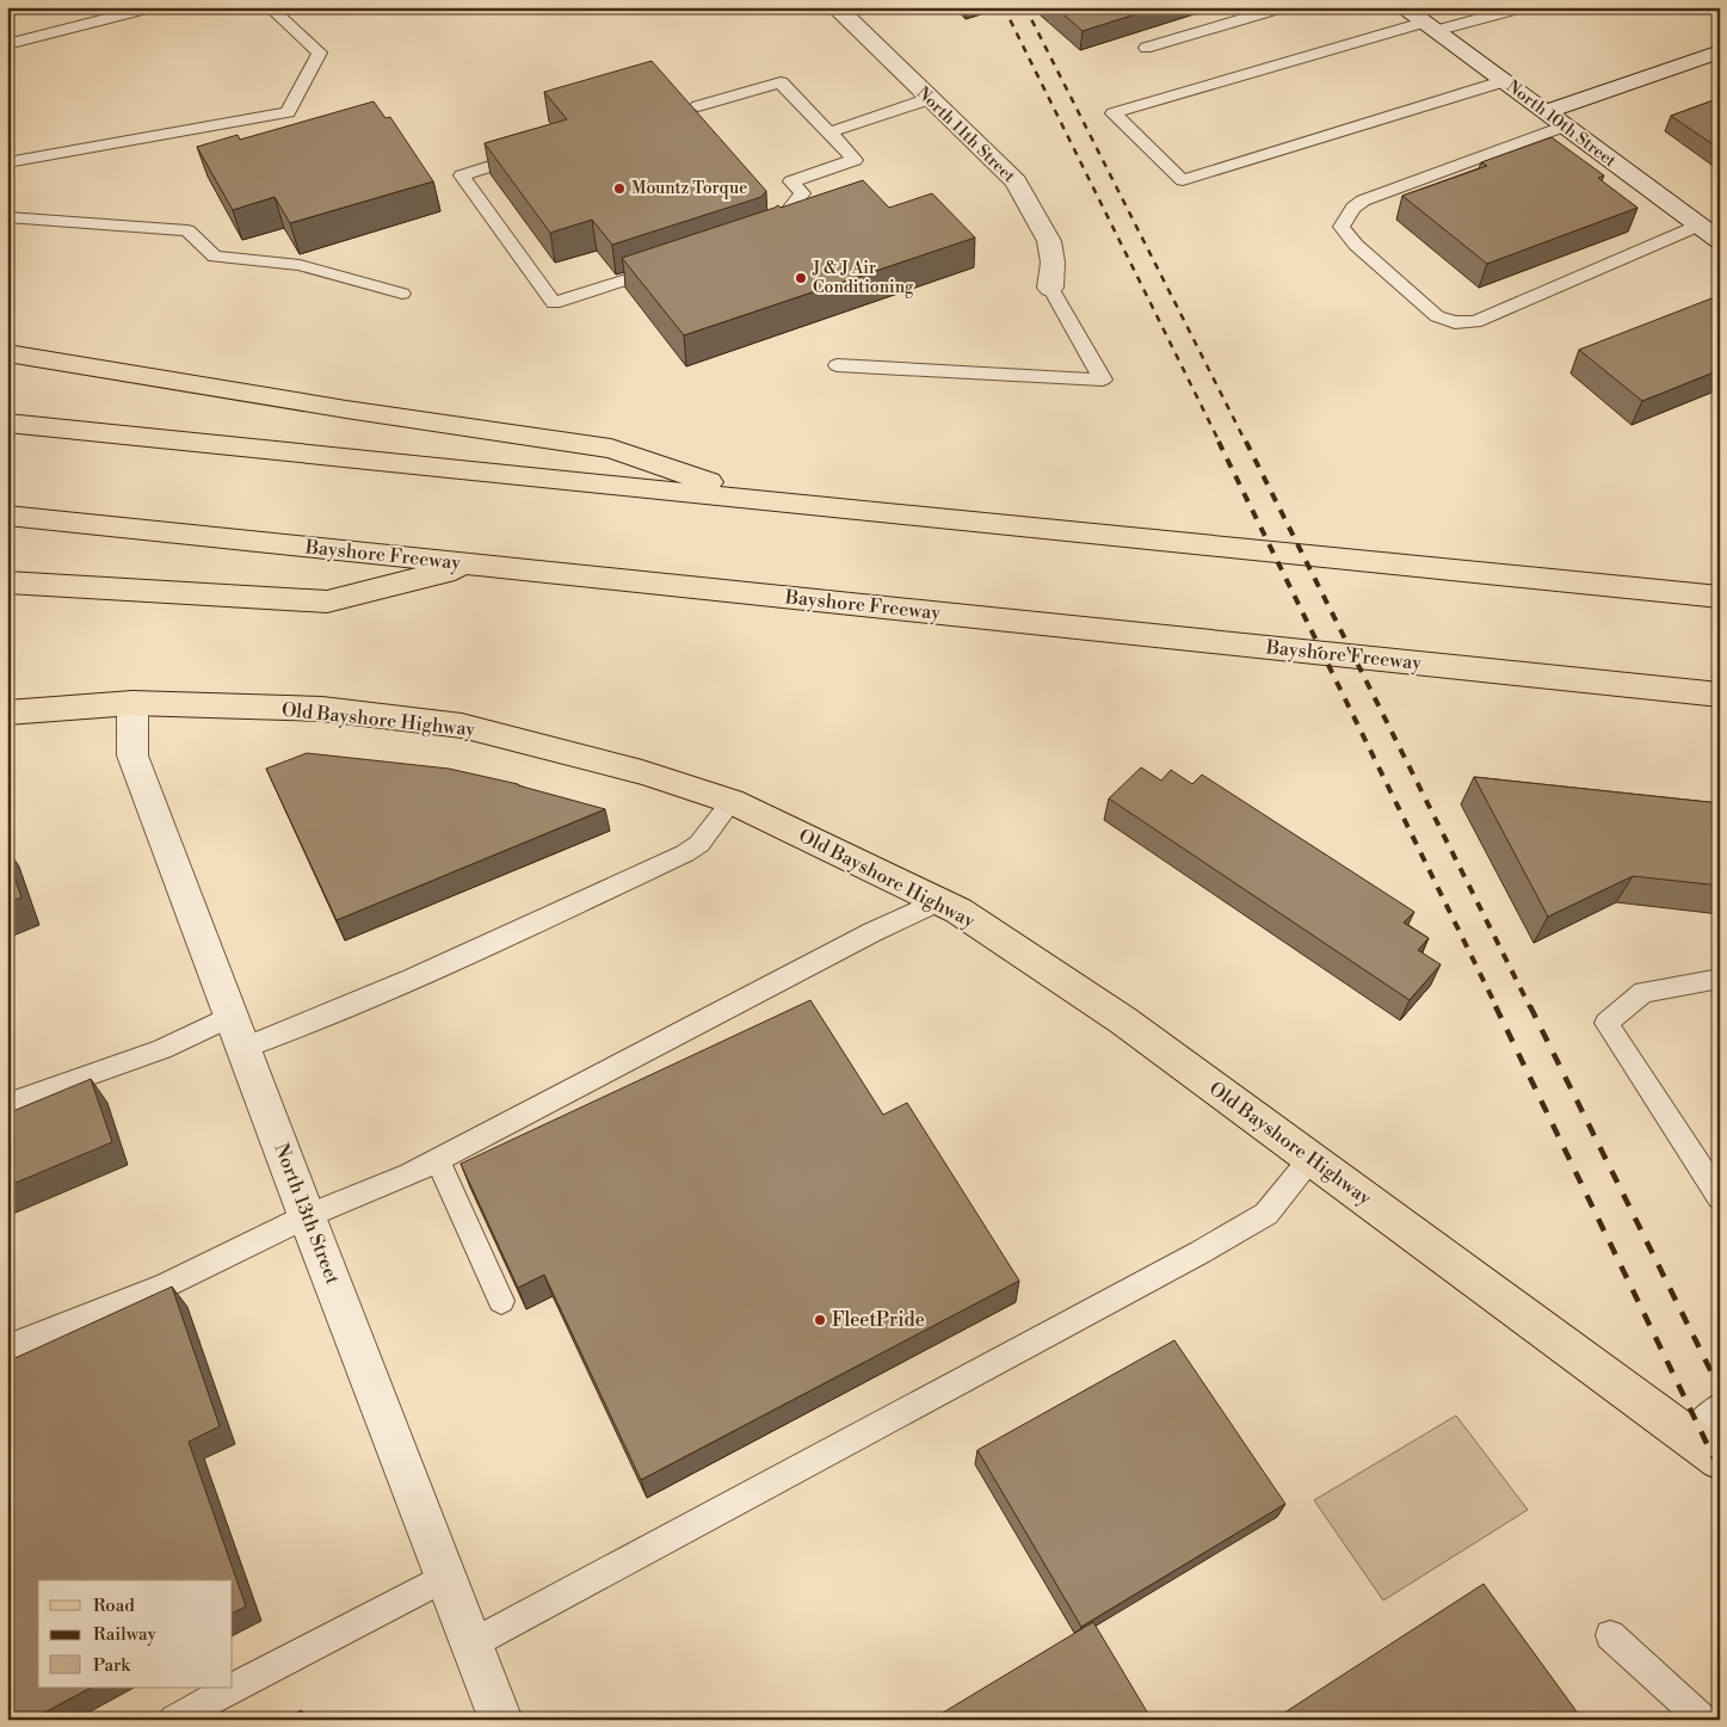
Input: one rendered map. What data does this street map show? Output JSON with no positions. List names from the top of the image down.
{
  "streets": {
    "main road": ["Bayshore Freeway", "Old Bayshore Highway"],
    "street": ["North 10th Street", "North 11th Street", "North 13th Street"]
  },
  "crossings": [
    ["Old Bayshore Highway", "North 13th Street"]
  ],
  "places": ["Mountz Torque", "J & J Air Conditioning", "FleetPride"],
  "legend": ["Road", "Railway", "Park"]
}
